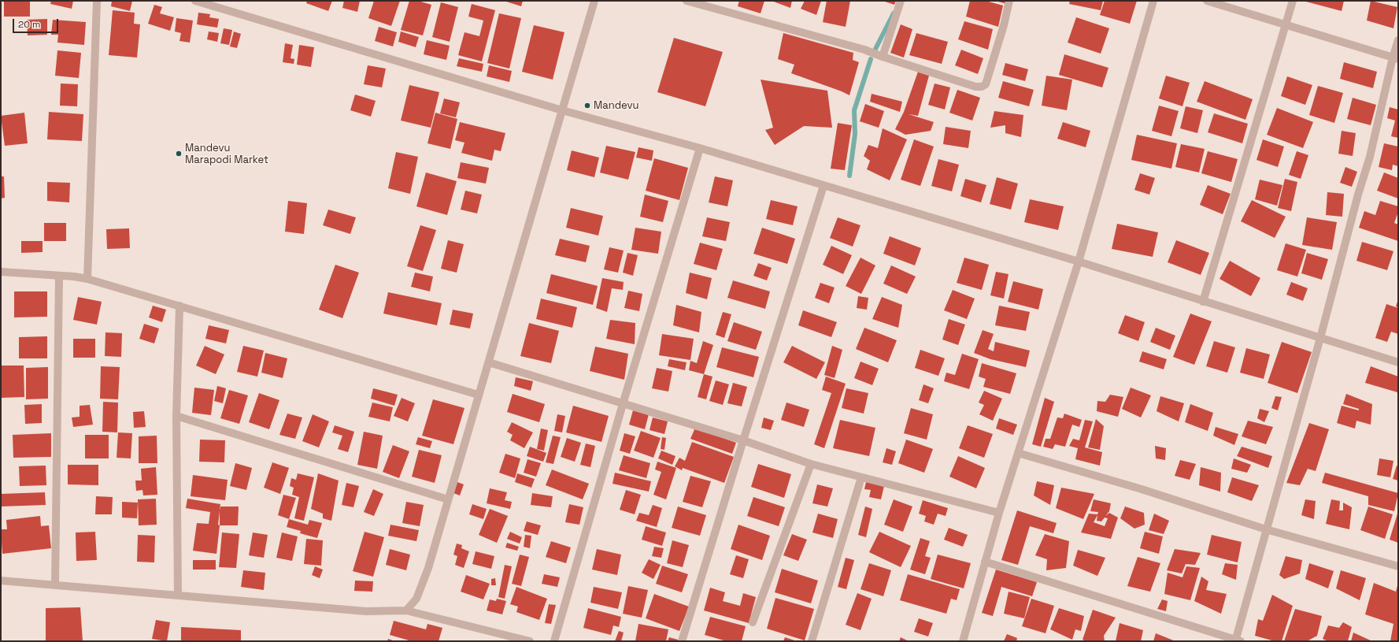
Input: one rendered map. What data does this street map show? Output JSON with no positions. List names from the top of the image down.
{
  "places": ["Mandevu", "Mandevu Marapodi Market"],
  "scale_bar": "20 m"
}
